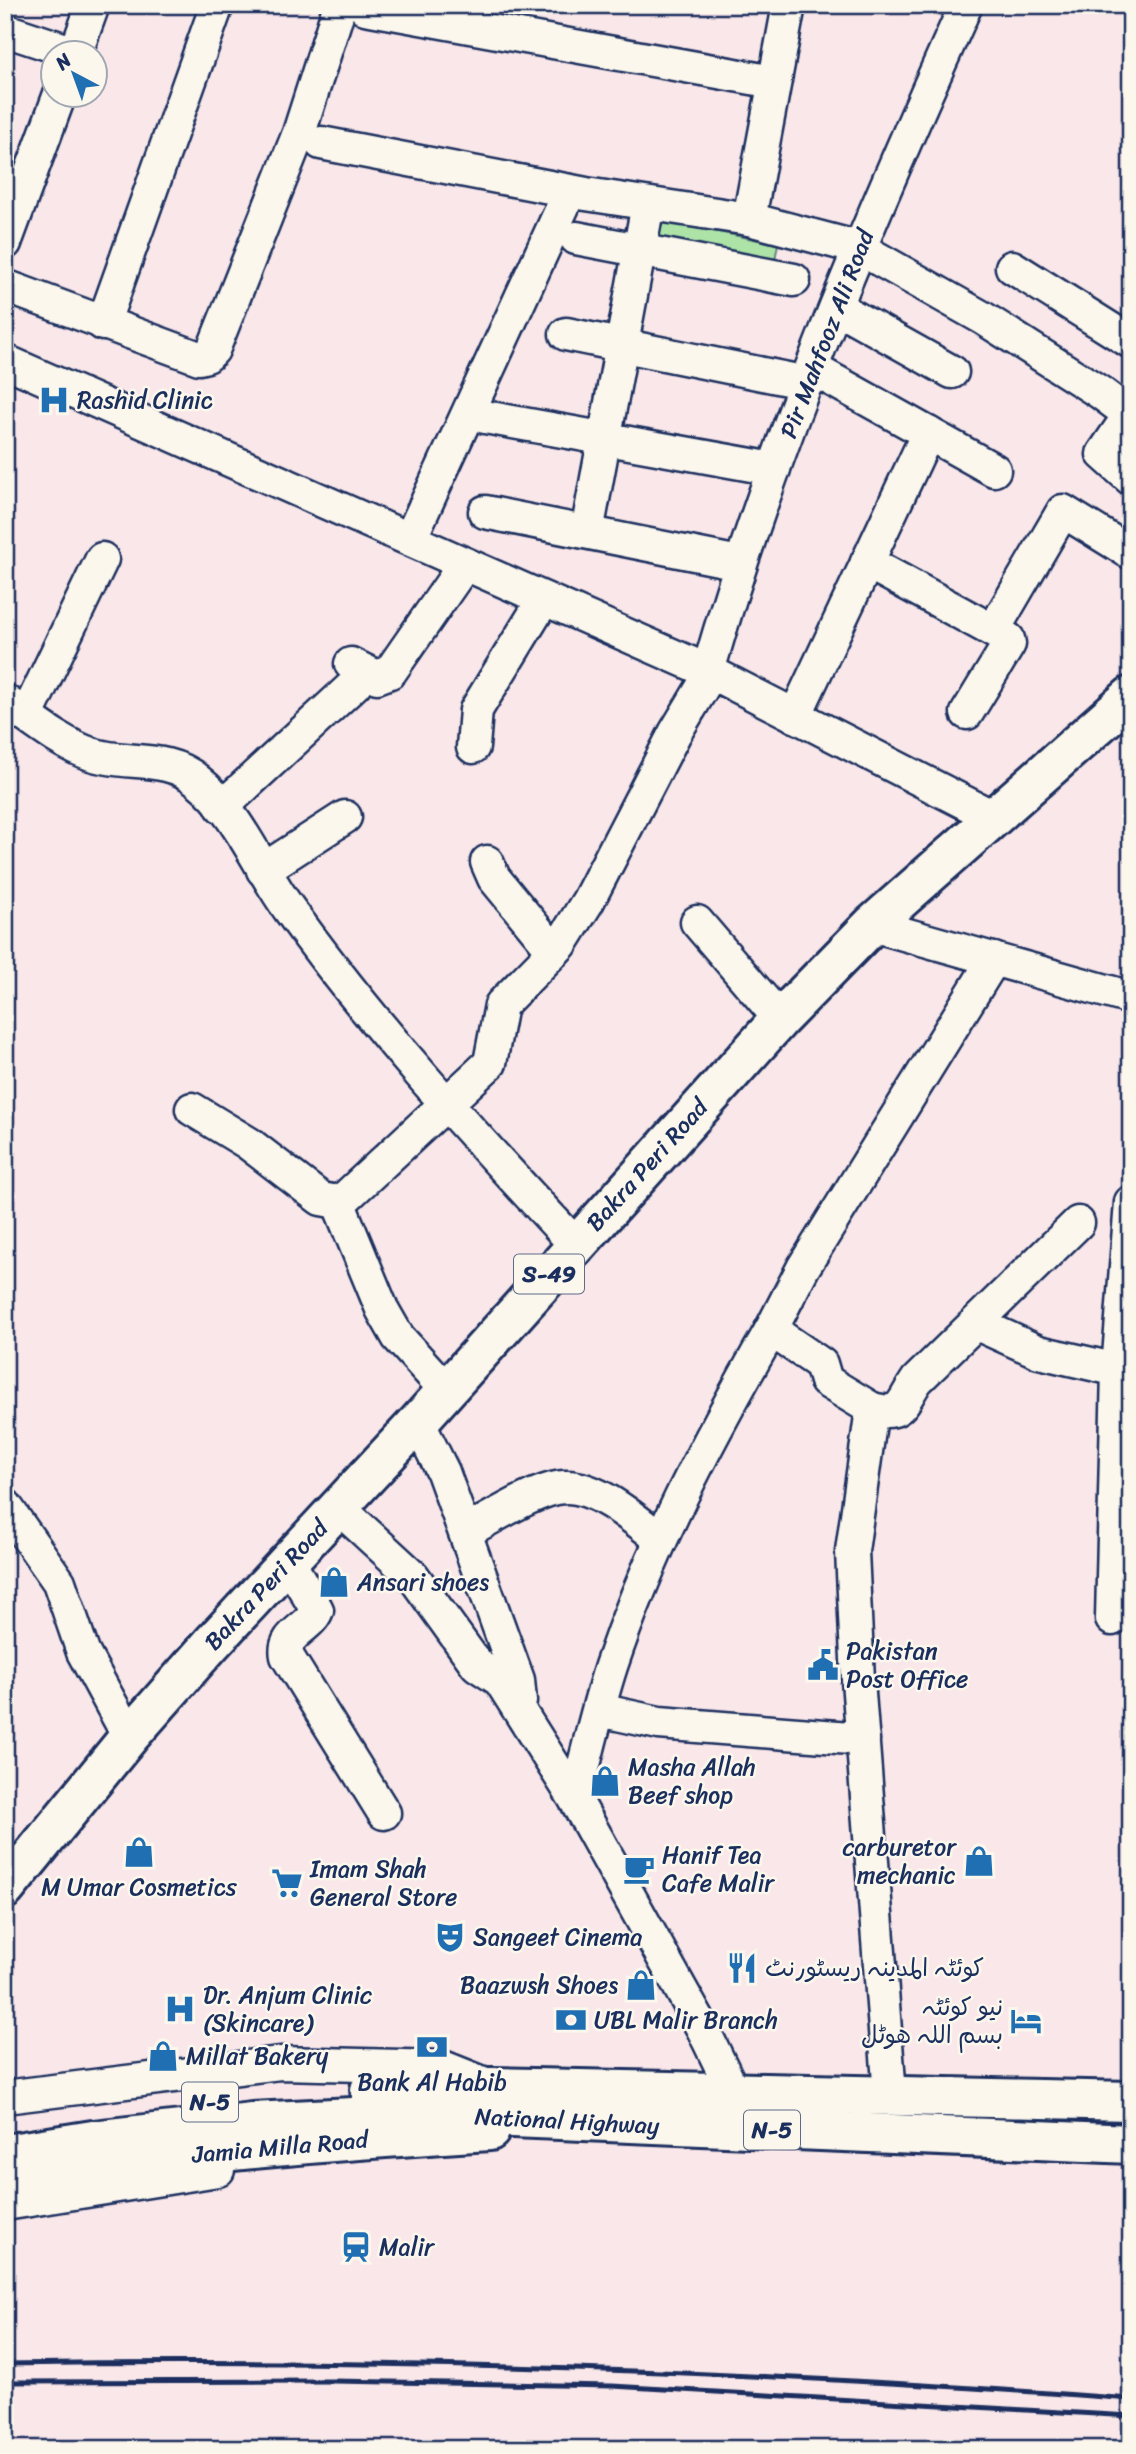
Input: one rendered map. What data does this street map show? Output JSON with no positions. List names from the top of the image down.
{
  "streets": {
    "main road": [
      "Bakra Peri Road",
      "S-49",
      "N-5",
      "National Highway",
      "Jamia Milla Road"
    ],
    "street": ["Pir Mahfooz Ali Road"]
  },
  "crossings": [
    ["National Highway", "Jamia Milla Road"]
  ],
  "places": {
    "hospital": ["Rashid Clinic", "Dr. Anjum Clinic (Skincare)"],
    "shop": [
      "Ansari shoes",
      "Masha Allah Beef shop",
      "M Umar Cosmetics",
      "carburetor mechanic",
      "Baazwsh Shoes",
      "Millat Bakery"
    ],
    "public building": ["Pakistan Post Office"],
    "cafe": ["Hanif Tea Cafe Malir"],
    "supermarket": ["Imam Shah General Store"],
    "theatre": ["Sangeet Cinema"],
    "restaurant": ["کوئٹہ المدینہ ریسٹورنٹ"],
    "bank": ["UBL Malir Branch", "Bank Al Habib"],
    "hotel": ["نیو کوئٹہ بسم اللہ ھوٹل"],
    "station": ["Malir"]
  },
  "north": "top left"
}
